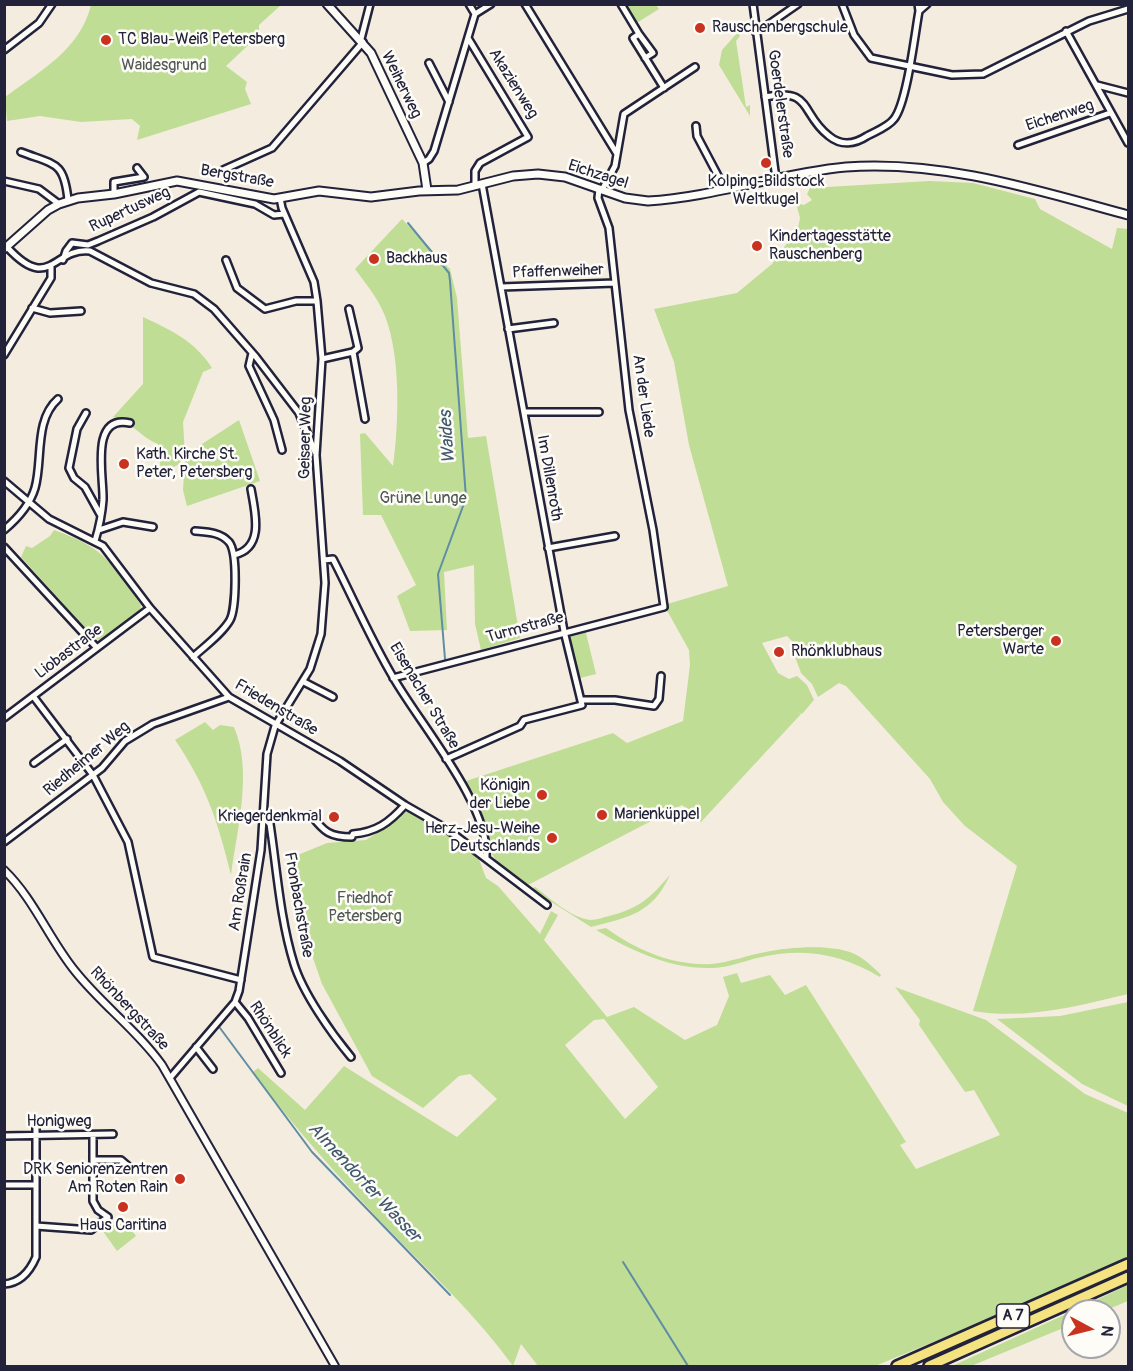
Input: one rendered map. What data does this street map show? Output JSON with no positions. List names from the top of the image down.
{
  "streets": {
    "highway": ["A 7"],
    "main road": ["Weiherweg", "Eichzagel", "Bergstraße"],
    "street": [
      "Akazienweg",
      "Goerdelerstraße",
      "Eichenweg",
      "Rupertusweg",
      "Pfaffenweiher",
      "An der Liede",
      "Geisaer Weg",
      "Im Dillenroth",
      "Turmstraße",
      "Liobastraße",
      "Eisenacher Straße",
      "Friedenstraße",
      "Riedheimer Weg",
      "Am Roßrain",
      "Fronbachstraße",
      "Rhönbergstraße",
      "Rhönblick",
      "Honigweg"
    ]
  },
  "crossings": [
    ["Akazienweg", "Eichzagel"],
    ["Akazienweg", "Im Dillenroth"],
    ["Weiherweg", "Eichzagel"],
    ["Weiherweg", "Bergstraße"],
    ["Goerdelerstraße", "Eichzagel"],
    ["Eichzagel", "Bergstraße"],
    ["Eichzagel", "An der Liede"],
    ["Eichzagel", "Im Dillenroth"],
    ["Bergstraße", "Geisaer Weg"],
    ["Rupertusweg", "Geisaer Weg"],
    ["Pfaffenweiher", "An der Liede"],
    ["Pfaffenweiher", "Im Dillenroth"],
    ["An der Liede", "Turmstraße"],
    ["Geisaer Weg", "Eisenacher Straße"],
    ["Geisaer Weg", "Friedenstraße"],
    ["Geisaer Weg", "Am Roßrain"],
    ["Im Dillenroth", "Turmstraße"],
    ["Turmstraße", "Eisenacher Straße"],
    ["Liobastraße", "Friedenstraße"],
    ["Eisenacher Straße", "Friedenstraße"],
    ["Friedenstraße", "Riedheimer Weg"],
    ["Friedenstraße", "Am Roßrain"],
    ["Am Roßrain", "Fronbachstraße"],
    ["Am Roßrain", "Rhönbergstraße"],
    ["Am Roßrain", "Rhönblick"]
  ],
  "water": ["Waides", "Almendorfer Wasser"],
  "parks": ["Waidesgrund", "Grüne Lunge", "Friedhof Petersberg"],
  "places": [
    "Rauschenbergschule",
    "TC Blau-Weiß Petersberg",
    "Kolping-Bildstock Weltkugel",
    "Kindertagesstätte Rauschenberg",
    "Backhaus",
    "Kath. Kirche St. Peter, Petersberg",
    "Petersberger Warte",
    "Rhönklubhaus",
    "Königin der Liebe",
    "Marienküppel",
    "Kriegerdenkmal",
    "Herz-Jesu-Weihe Deutschlands",
    "DRK Seniorenzentren Am Roten Rain",
    "Haus Caritina"
  ],
  "north": "right"
}
